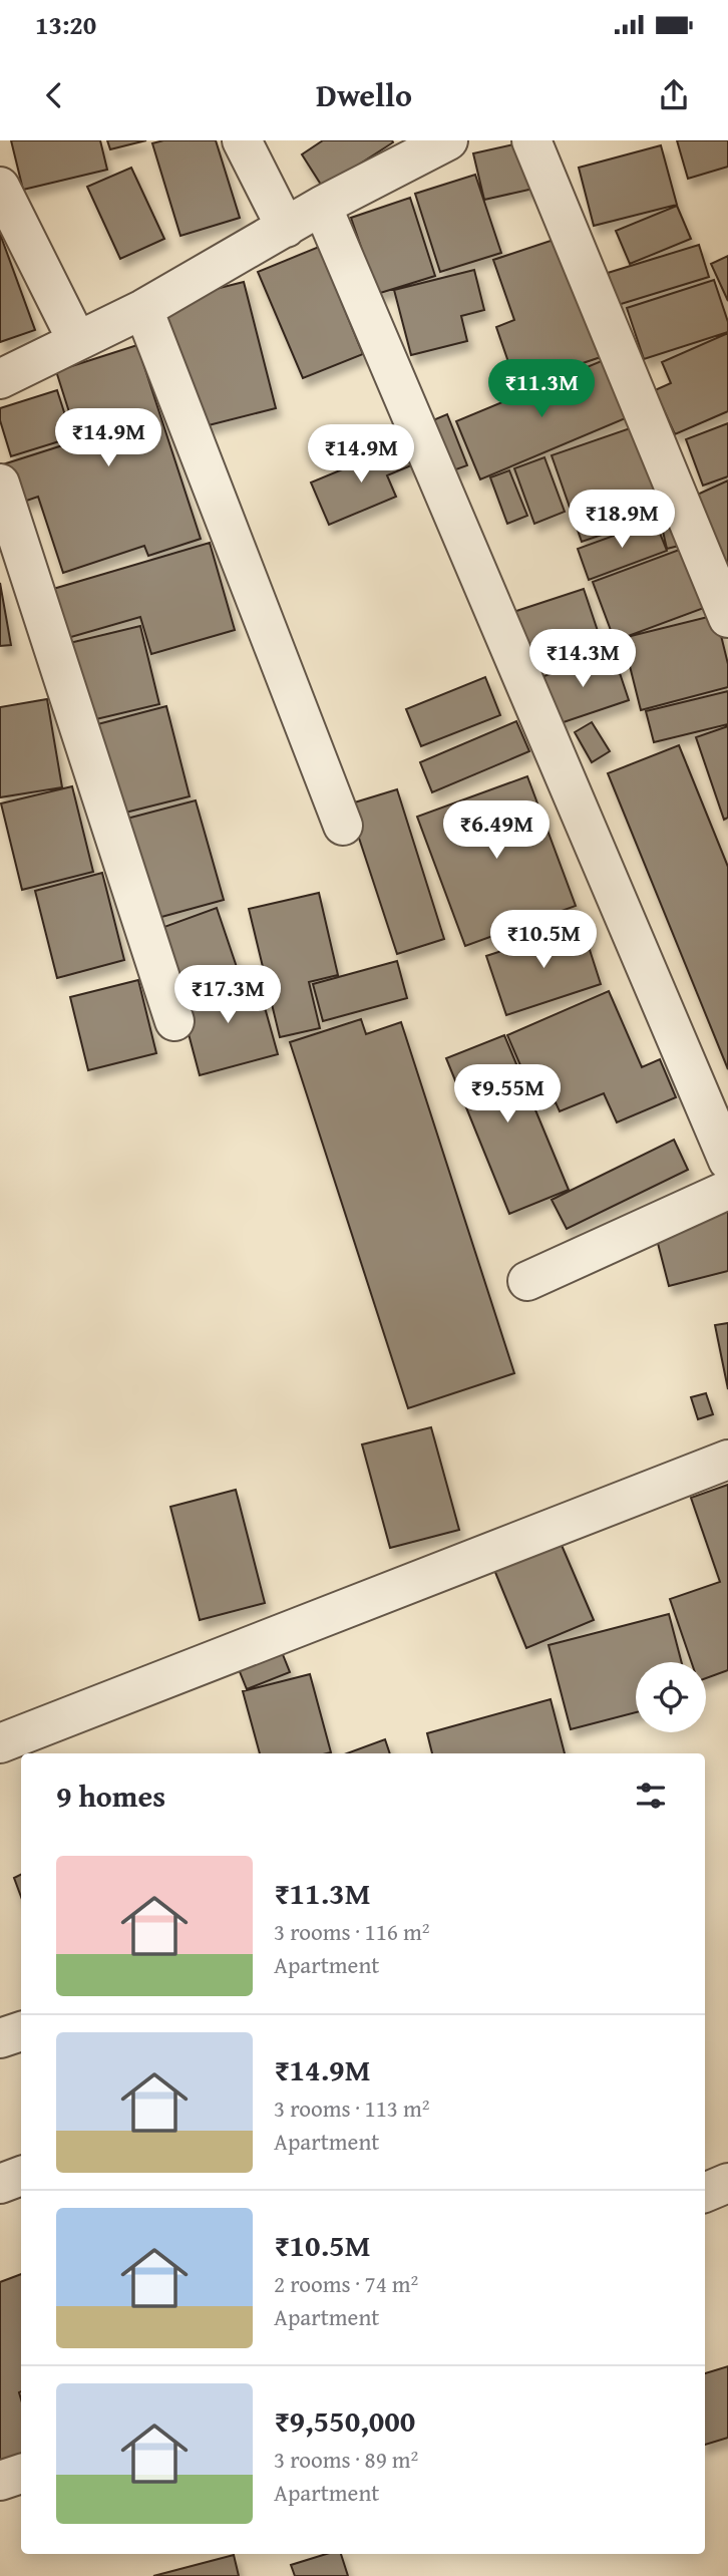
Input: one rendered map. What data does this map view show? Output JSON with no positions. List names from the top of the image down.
{
  "page": {
    "status": "13:20",
    "header": "Dwello",
    "price": [
      "₹11.3M",
      "₹14.9M",
      "₹14.9M",
      "₹18.9M",
      "₹14.3M",
      "₹6.49M",
      "₹10.5M",
      "₹17.3M",
      "₹9.55M"
    ],
    "heading": "9 homes",
    "list": [
      {
        "name": "₹11.3M",
        "note": "3 rooms · 116 m² · Apartment"
      },
      {
        "name": "₹14.9M",
        "note": "3 rooms · 113 m² · Apartment"
      },
      {
        "name": "₹10.5M",
        "note": "2 rooms · 74 m² · Apartment"
      },
      {
        "name": "₹9,550,000",
        "note": "3 rooms · 89 m² · Apartment"
      }
    ]
  }
}
